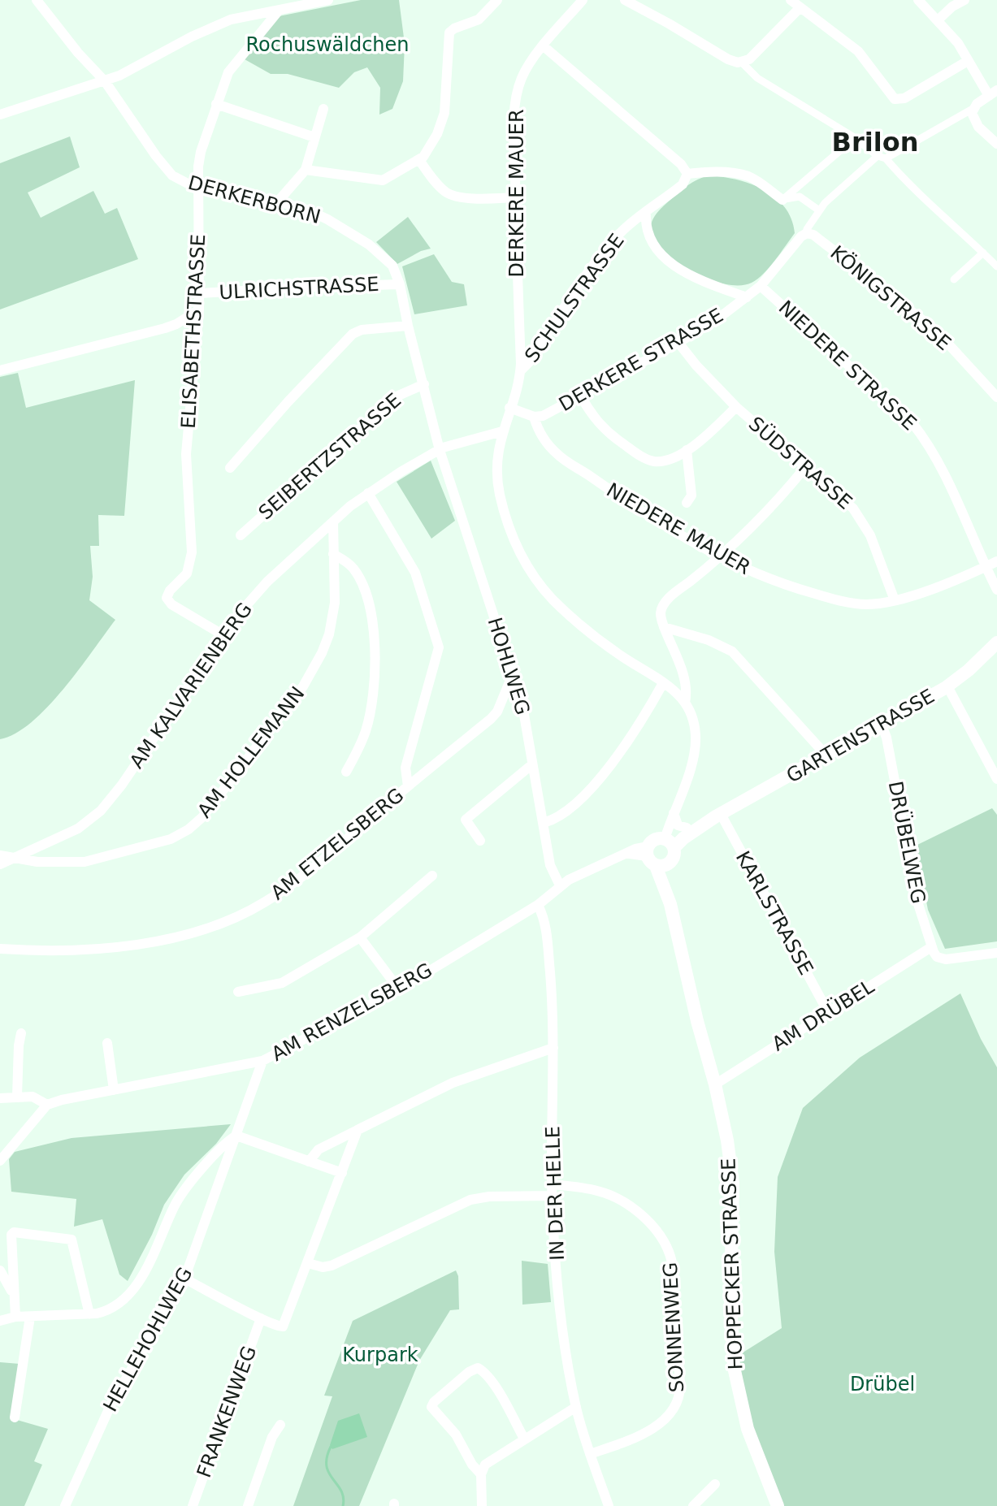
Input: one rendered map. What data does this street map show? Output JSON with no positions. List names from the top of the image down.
{
  "streets": {
    "street": [
      "DERKERE MAUER",
      "DERKERBORN",
      "ULRICHSTRASSE",
      "SCHULSTRASSE",
      "KÖNIGSTRASSE",
      "ELISABETHSTRASSE",
      "DERKERE STRASSE",
      "NIEDERE STRASSE",
      "SEIBERTZSTRASSE",
      "SÜDSTRASSE",
      "NIEDERE MAUER",
      "HOHLWEG",
      "AM KALVARIENBERG",
      "GARTENSTRASSE",
      "AM HOLLEMANN",
      "DRÜBELWEG",
      "AM ETZELSBERG",
      "KARLSTRASSE",
      "AM RENZELSBERG",
      "AM DRÜBEL",
      "IN DER HELLE",
      "HOPPECKER STRASSE",
      "SONNENWEG",
      "HELLEHOHLWEG",
      "FRANKENWEG"
    ]
  },
  "crossings": [
    ["DERKERE MAUER", "SCHULSTRASSE"],
    ["DERKERE MAUER", "AM KALVARIENBERG"],
    ["DERKERBORN", "ULRICHSTRASSE"],
    ["DERKERBORN", "ELISABETHSTRASSE"],
    ["DERKERBORN", "SEIBERTZSTRASSE"],
    ["DERKERBORN", "HOHLWEG"],
    ["DERKERBORN", "AM KALVARIENBERG"],
    ["ULRICHSTRASSE", "ELISABETHSTRASSE"],
    ["KÖNIGSTRASSE", "DERKERE STRASSE"],
    ["ELISABETHSTRASSE", "AM KALVARIENBERG"],
    ["DERKERE STRASSE", "NIEDERE STRASSE"],
    ["DERKERE STRASSE", "SÜDSTRASSE"],
    ["DERKERE STRASSE", "NIEDERE MAUER"],
    ["NIEDERE STRASSE", "NIEDERE MAUER"],
    ["SÜDSTRASSE", "NIEDERE MAUER"],
    ["HOHLWEG", "AM KALVARIENBERG"],
    ["HOHLWEG", "AM ETZELSBERG"],
    ["AM KALVARIENBERG", "AM HOLLEMANN"],
    ["GARTENSTRASSE", "DRÜBELWEG"],
    ["GARTENSTRASSE", "KARLSTRASSE"],
    ["GARTENSTRASSE", "HOPPECKER STRASSE"],
    ["DRÜBELWEG", "AM DRÜBEL"],
    ["KARLSTRASSE", "AM DRÜBEL"],
    ["AM RENZELSBERG", "IN DER HELLE"],
    ["AM RENZELSBERG", "HELLEHOHLWEG"],
    ["AM DRÜBEL", "HOPPECKER STRASSE"],
    ["IN DER HELLE", "SONNENWEG"]
  ],
  "districts": ["Brilon"],
  "parks": ["Rochuswäldchen", "Kurpark", "Drübel"]
}
